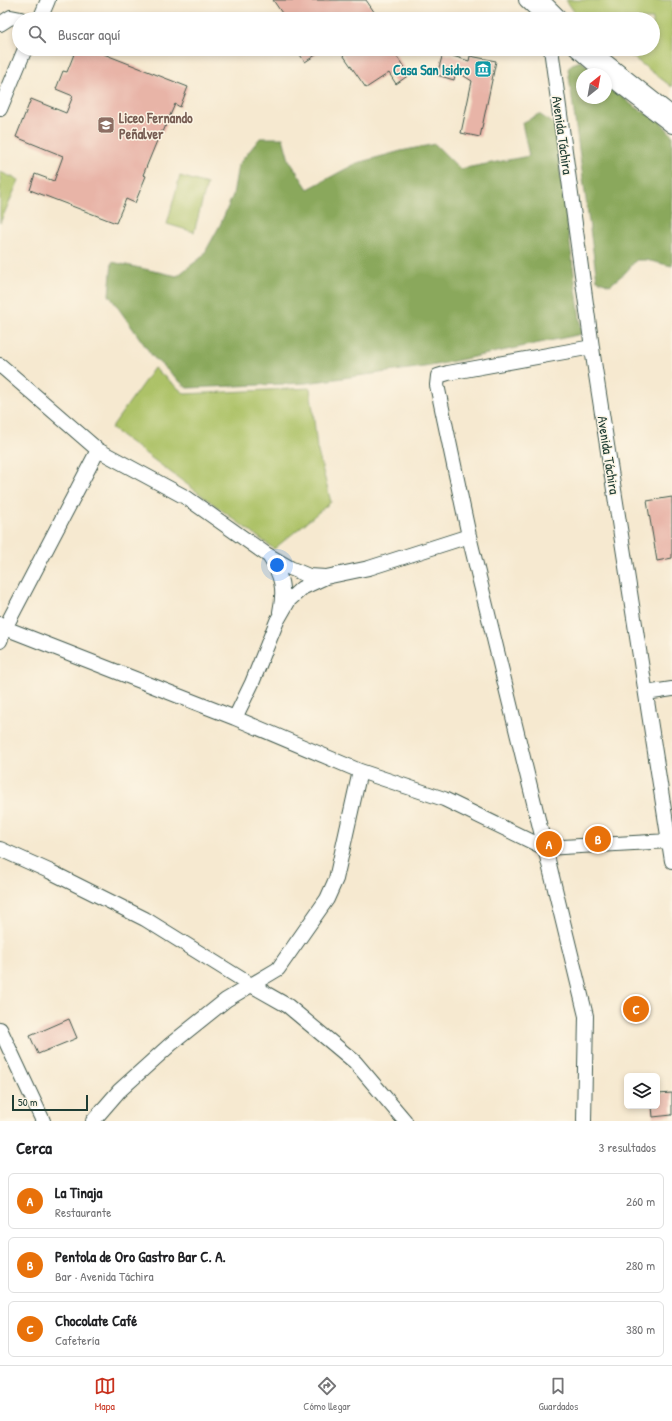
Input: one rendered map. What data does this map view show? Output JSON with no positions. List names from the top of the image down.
{
  "streets": {
    "street": ["Avenida Táchira"]
  },
  "places": {
    "museum": ["Casa San Isidro"],
    "school or university": ["Liceo Fernando Peñalver"]
  },
  "scale_bar": "50 m",
  "north": "top right",
  "page": {
    "search": "Buscar aquí",
    "pins": ["B", "A", "C"],
    "scale": "50 m",
    "heading": ["Cerca", "3 resultados"],
    "list": [
      {
        "mark": "A",
        "name": "La Tinaja",
        "note": "Restaurante",
        "value": "260 m"
      },
      {
        "mark": "B",
        "name": "Pentola de Oro Gastro Bar C. A.",
        "note": "Bar · Avenida Táchira",
        "value": "280 m"
      },
      {
        "mark": "C",
        "name": "Chocolate Café",
        "note": "Cafetería",
        "value": "380 m"
      }
    ],
    "nav": ["Mapa", "Cómo llegar", "Guardados"]
  }
}
